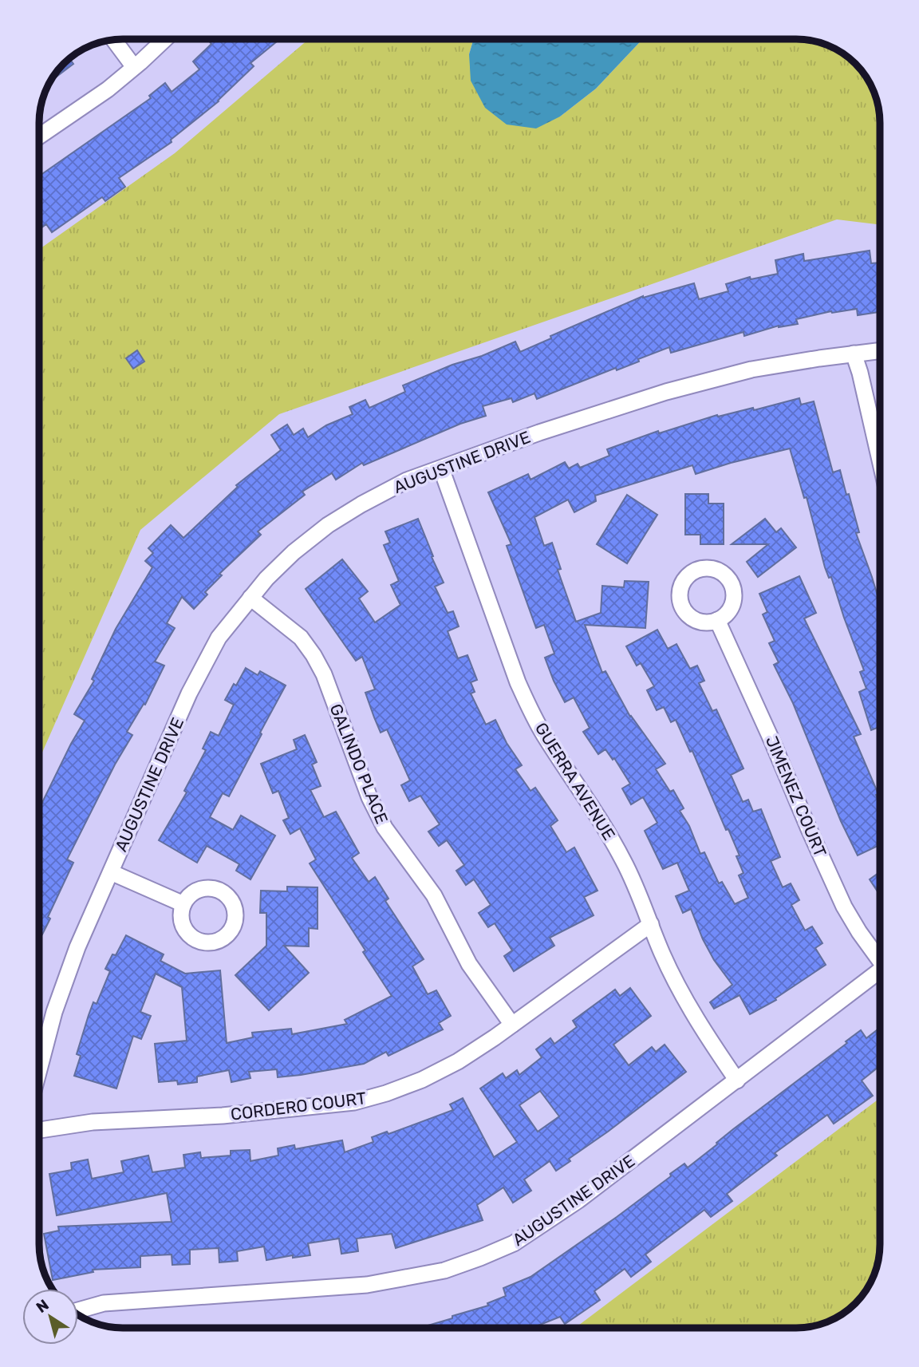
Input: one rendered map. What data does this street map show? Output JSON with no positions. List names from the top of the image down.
{
  "streets": {
    "street": [
      "AUGUSTINE DRIVE",
      "GALINDO PLACE",
      "GUERRA AVENUE",
      "JIMENEZ COURT",
      "CORDERO COURT"
    ]
  },
  "crossings": [
    ["AUGUSTINE DRIVE", "GALINDO PLACE"],
    ["AUGUSTINE DRIVE", "GUERRA AVENUE"],
    ["GALINDO PLACE", "CORDERO COURT"],
    ["GUERRA AVENUE", "CORDERO COURT"]
  ],
  "north": "top left"
}
